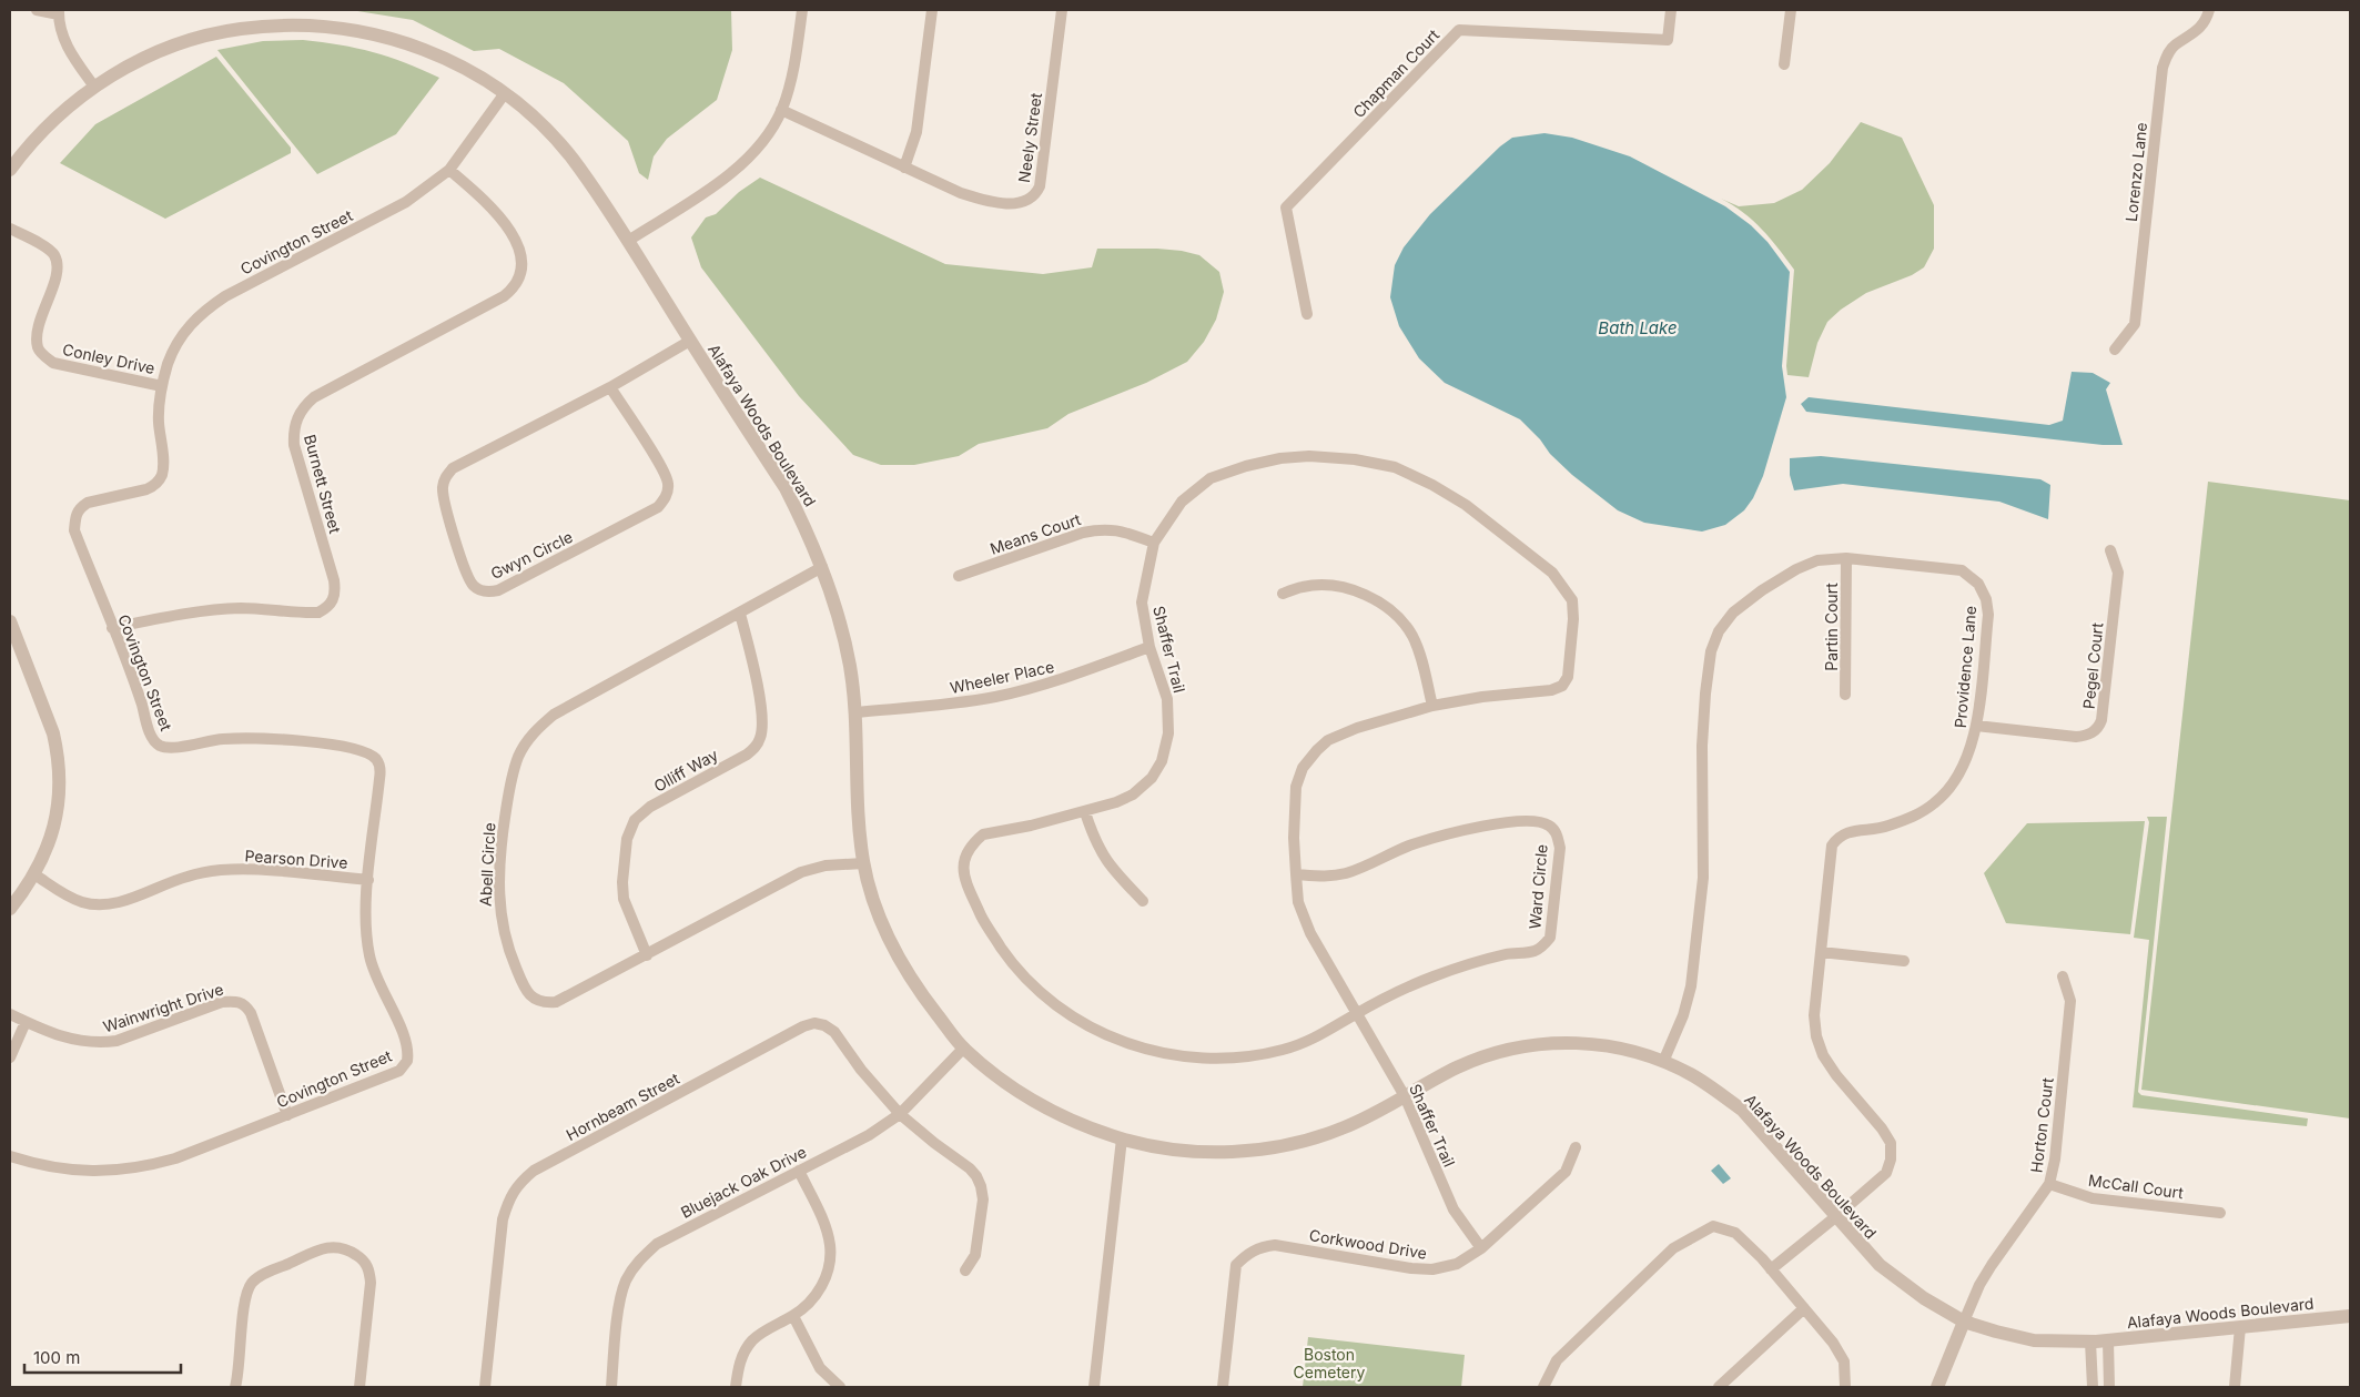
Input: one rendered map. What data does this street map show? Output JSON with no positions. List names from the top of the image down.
{
  "streets": {
    "street": [
      "Chapman Court",
      "Neely Street",
      "Lorenzo Lane",
      "Covington Street",
      "Conley Drive",
      "Alafaya Woods Boulevard",
      "Burnett Street",
      "Means Court",
      "Gwyn Circle",
      "Partin Court",
      "Shaffer Trail",
      "Pegel Court",
      "Providence Lane",
      "Wheeler Place",
      "Olliff Way",
      "Pearson Drive",
      "Abell Circle",
      "Ward Circle",
      "Wainwright Drive",
      "Hornbeam Street",
      "Horton Court",
      "Bluejack Oak Drive",
      "McCall Court",
      "Corkwood Drive"
    ]
  },
  "crossings": [
    ["Covington Street", "Conley Drive"],
    ["Covington Street", "Alafaya Woods Boulevard"],
    ["Covington Street", "Burnett Street"],
    ["Covington Street", "Pearson Drive"],
    ["Covington Street", "Wainwright Drive"],
    ["Alafaya Woods Boulevard", "Gwyn Circle"],
    ["Alafaya Woods Boulevard", "Shaffer Trail"],
    ["Alafaya Woods Boulevard", "Providence Lane"],
    ["Alafaya Woods Boulevard", "Wheeler Place"],
    ["Alafaya Woods Boulevard", "Abell Circle"],
    ["Alafaya Woods Boulevard", "Horton Court"],
    ["Alafaya Woods Boulevard", "Bluejack Oak Drive"],
    ["Means Court", "Shaffer Trail"],
    ["Partin Court", "Providence Lane"],
    ["Shaffer Trail", "Wheeler Place"],
    ["Shaffer Trail", "Ward Circle"],
    ["Shaffer Trail", "Corkwood Drive"],
    ["Pegel Court", "Providence Lane"],
    ["Olliff Way", "Abell Circle"],
    ["Hornbeam Street", "Bluejack Oak Drive"],
    ["Horton Court", "McCall Court"]
  ],
  "water": ["Bath Lake"],
  "parks": ["Boston Cemetery"],
  "scale_bar": "100 m"
}
